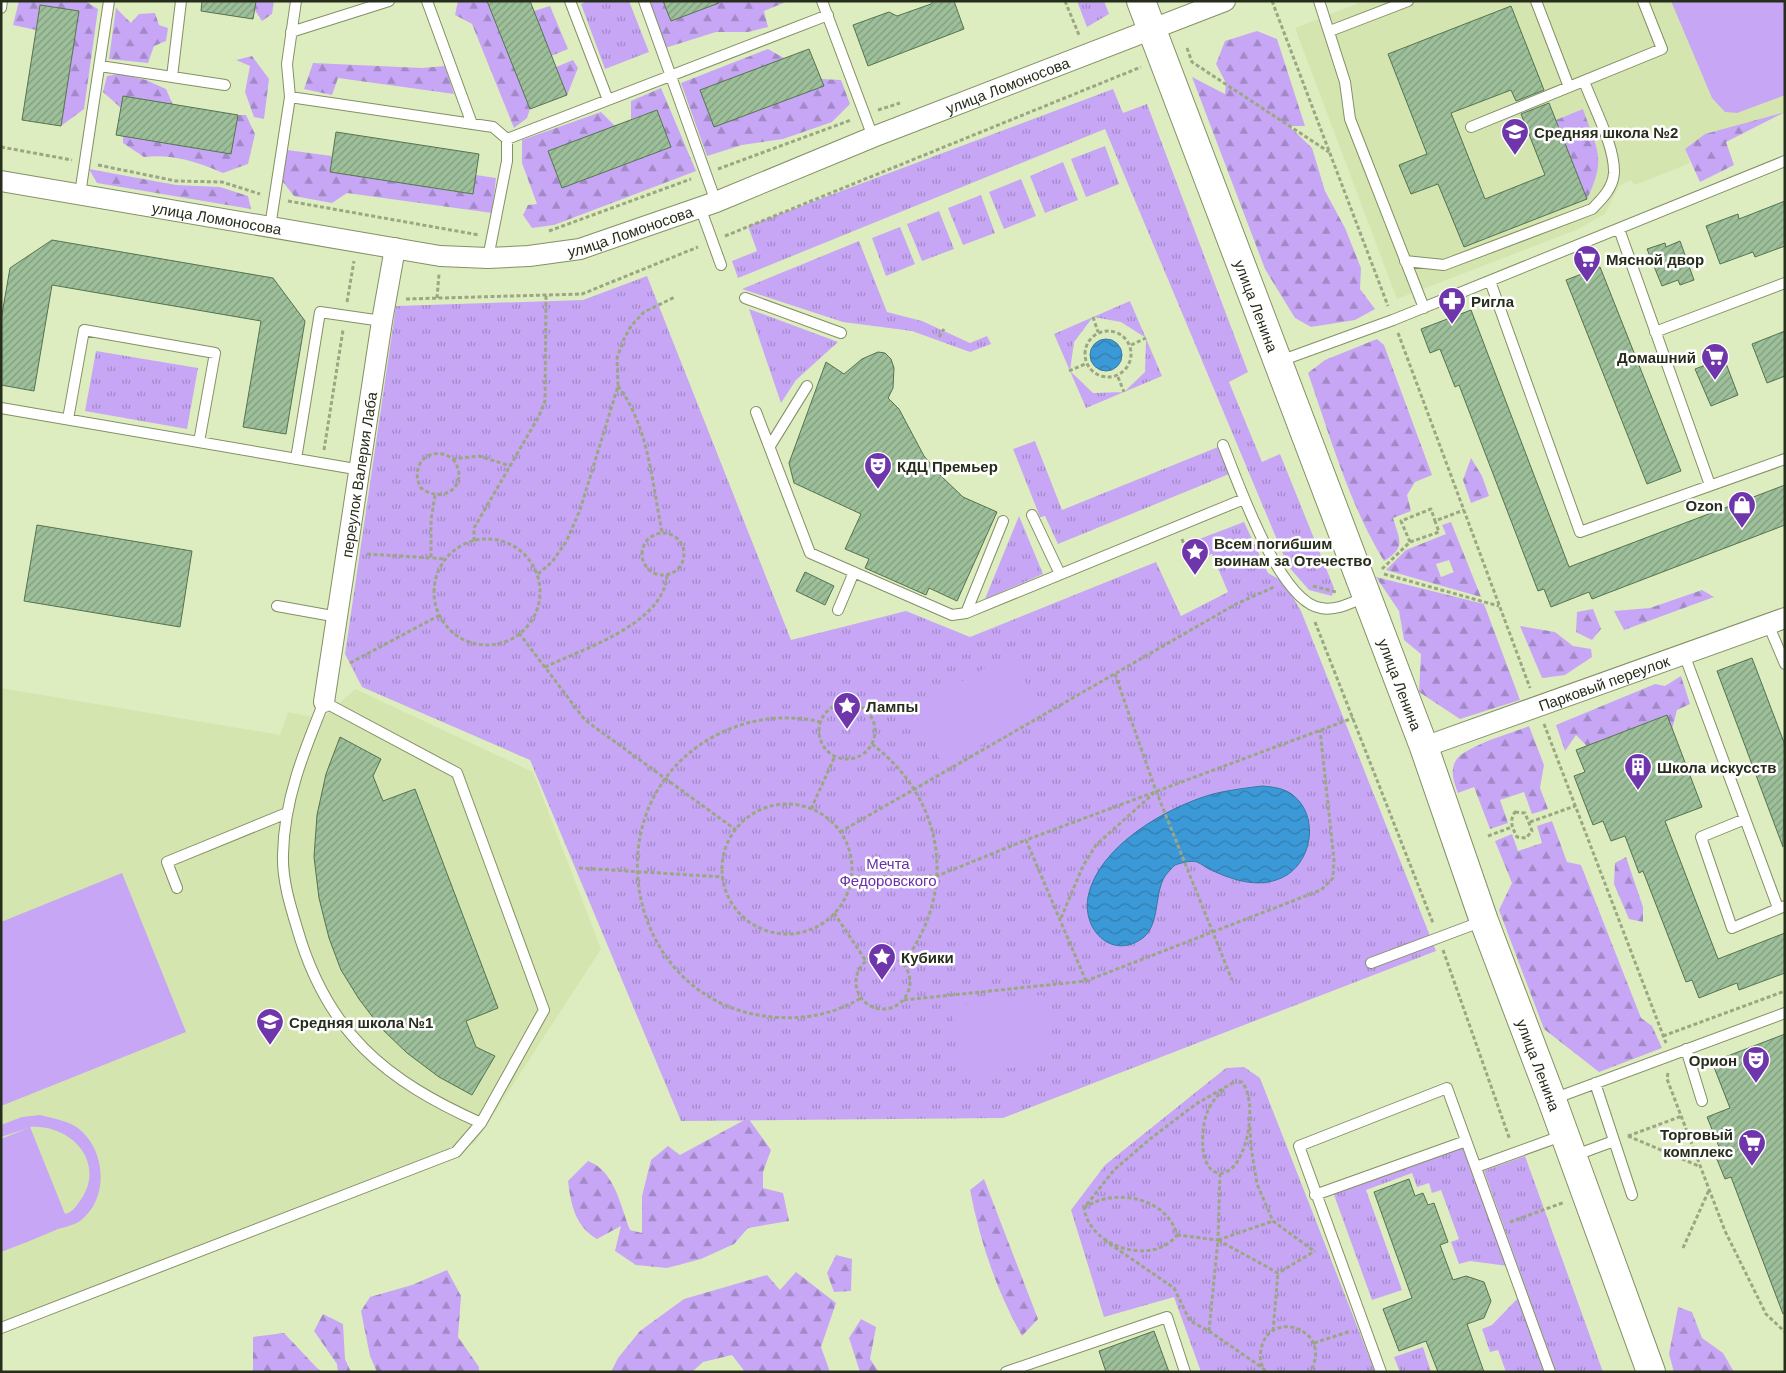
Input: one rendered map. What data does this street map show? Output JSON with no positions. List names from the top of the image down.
{
  "streets": {
    "street": [
      "улица Ломоносова",
      "улица Ленина",
      "переулок Валерия Лаба",
      "Парковый переулок"
    ]
  },
  "crossings": [
    ["улица Ломоносова", "улица Ленина"],
    ["улица Ломоносова", "переулок Валерия Лаба"],
    ["улица Ленина", "Парковый переулок"]
  ],
  "parks": ["Мечта Федоровского"],
  "places": {
    "school or university": ["Средняя школа №2", "Средняя школа №1"],
    "supermarket": ["Мясной двор", "Домашний", "Торговый комплекс"],
    "pharmacy": ["Ригла"],
    "theatre": ["КДЦ Премьер", "Орион"],
    "shop": ["Ozon"],
    "place": ["Всем погибшим воинам за Отечество", "Лампы", "Кубики"],
    "building": ["Школа искусств"]
  }
}
